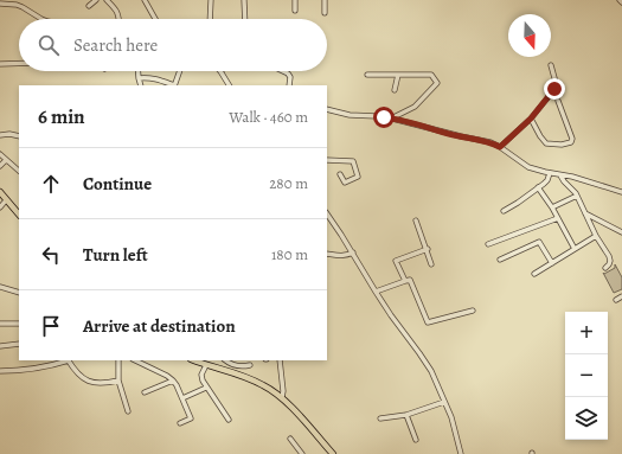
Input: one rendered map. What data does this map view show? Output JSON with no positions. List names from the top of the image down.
{
  "north": "bottom",
  "page": {
    "search": "Search here",
    "heading": ["6 min", "Walk · 460 m"],
    "list": [
      ["Continue", "280 m"],
      ["Turn left", "180 m"],
      "Arrive at destination"
    ],
    "map_buttons": ["+", "−"]
  }
}
